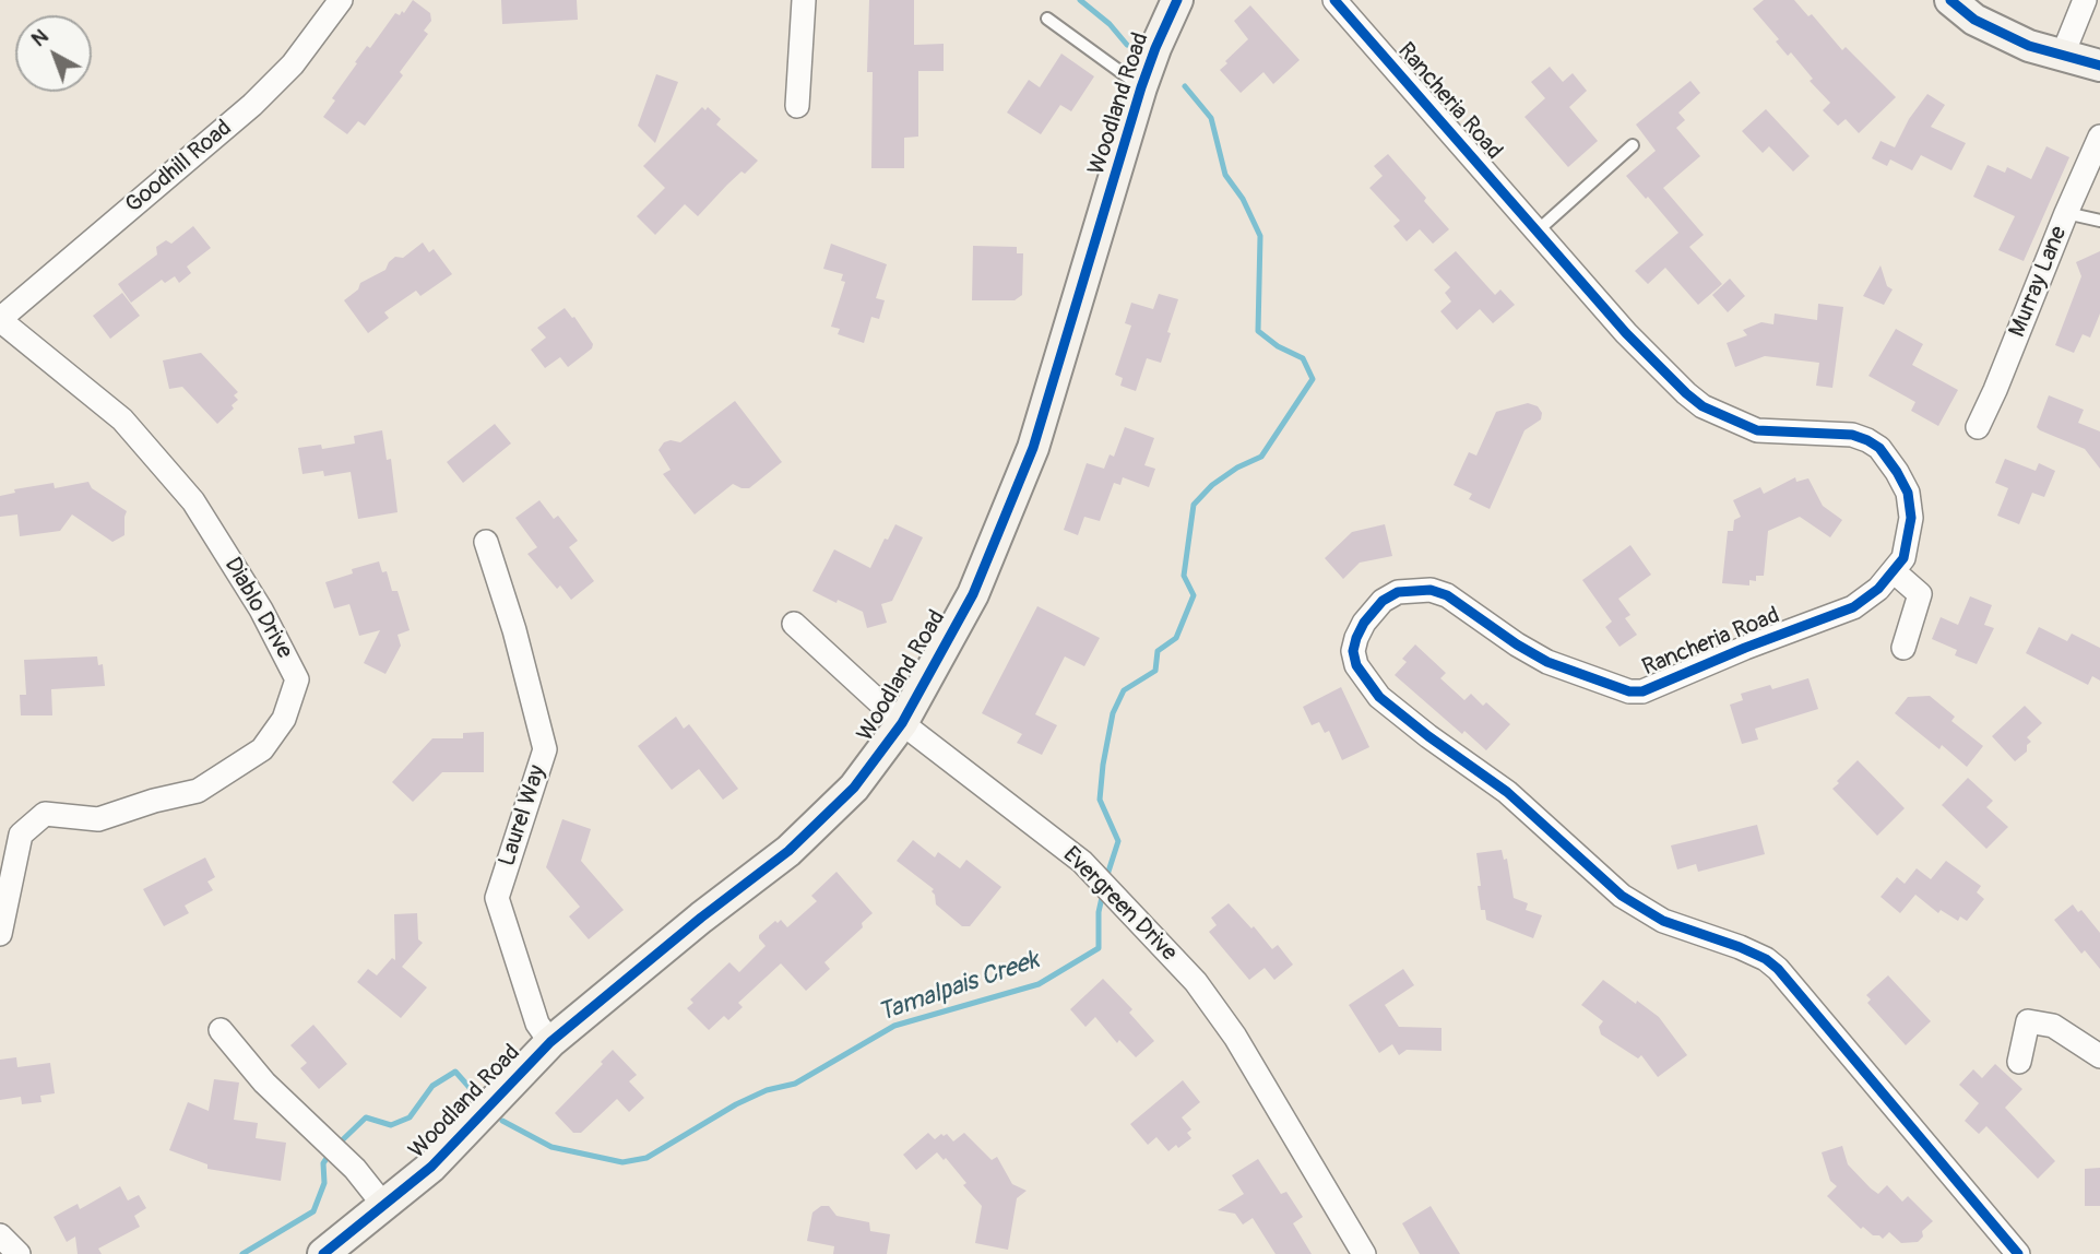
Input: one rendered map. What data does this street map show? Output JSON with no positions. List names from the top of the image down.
{
  "streets": {
    "street": [
      "Rancheria Road",
      "Woodland Road",
      "Goodhill Road",
      "Murray Lane",
      "Diablo Drive",
      "Laurel Way",
      "Evergreen Drive"
    ]
  },
  "crossings": [
    ["Woodland Road", "Laurel Way"],
    ["Woodland Road", "Evergreen Drive"],
    ["Goodhill Road", "Diablo Drive"]
  ],
  "water": ["Tamalpais Creek"],
  "north": "top left"
}
